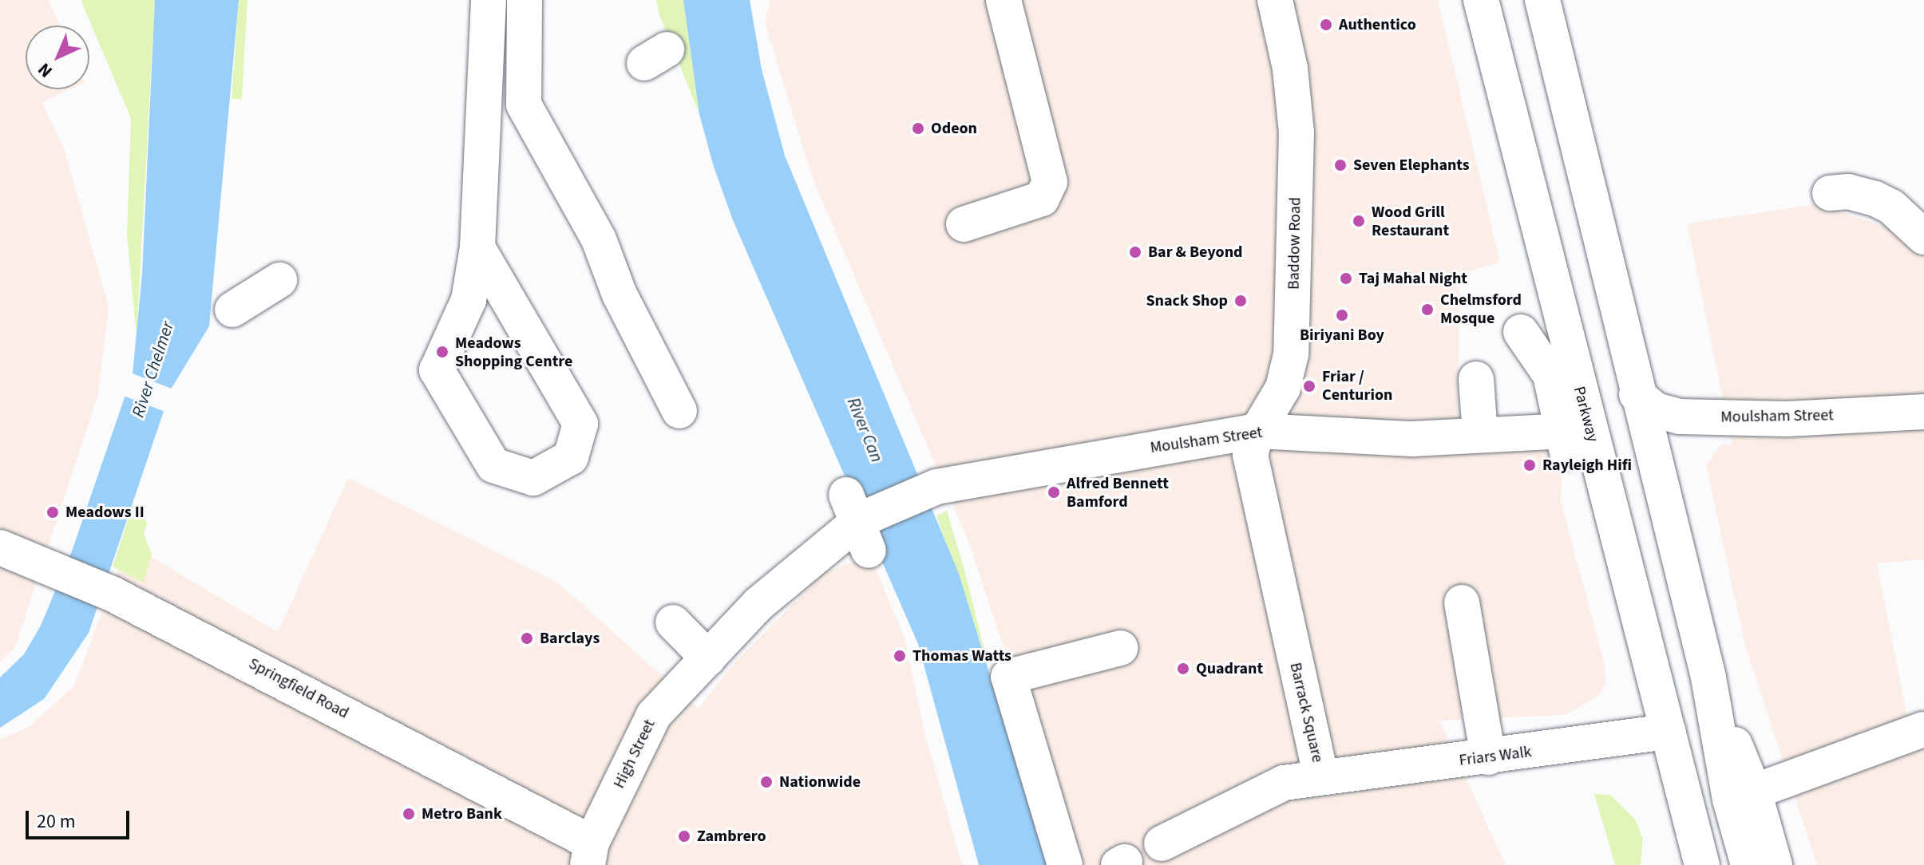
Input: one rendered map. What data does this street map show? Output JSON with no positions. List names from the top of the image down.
{
  "streets": {
    "street": [
      "Baddow Road",
      "Parkway",
      "Moulsham Street",
      "Springfield Road",
      "Barrack Square",
      "High Street",
      "Friars Walk"
    ]
  },
  "crossings": [
    ["Baddow Road", "Moulsham Street"],
    ["Baddow Road", "Barrack Square"],
    ["Parkway", "Friars Walk"],
    ["Moulsham Street", "High Street"],
    ["Springfield Road", "High Street"],
    ["Barrack Square", "Friars Walk"]
  ],
  "water": ["River Chelmer", "River Can"],
  "places": [
    "Authentico",
    "Odeon",
    "Seven Elephants",
    "Wood Grill Restaurant",
    "Bar & Beyond",
    "Taj Mahal Night",
    "Snack Shop",
    "Chelmsford Mosque",
    "Biriyani Boy",
    "Meadows Shopping Centre",
    "Friar / Centurion",
    "Rayleigh Hifi",
    "Alfred Bennett Bamford",
    "Meadows II",
    "Barclays",
    "Thomas Watts",
    "Quadrant",
    "Nationwide",
    "Metro Bank",
    "Zambrero"
  ],
  "scale_bar": "20 m",
  "north": "bottom left"
}
